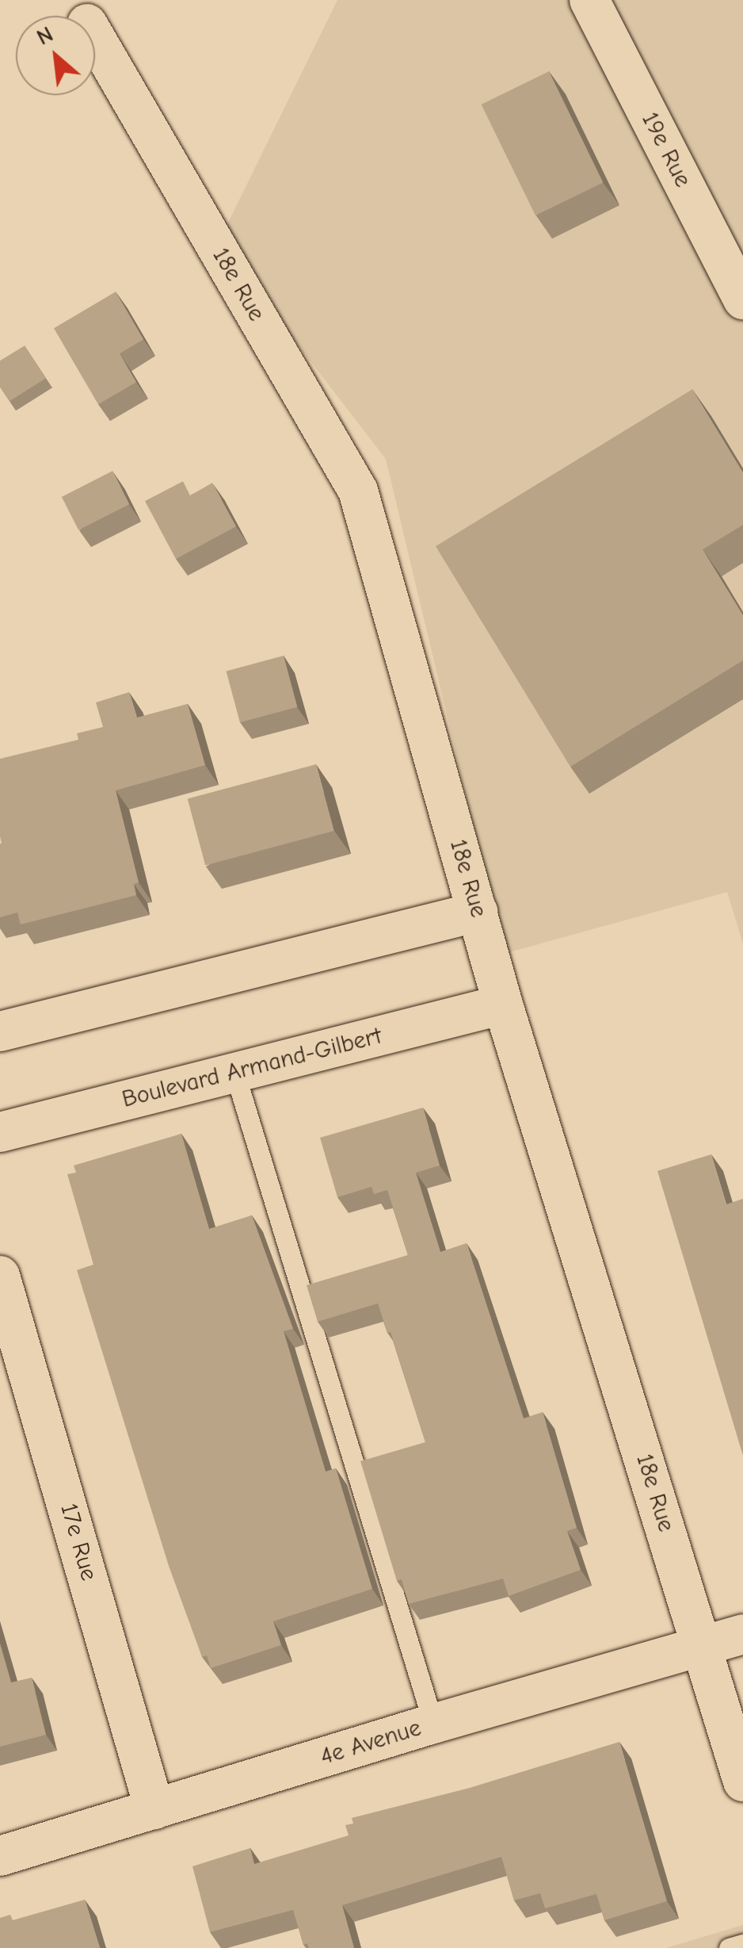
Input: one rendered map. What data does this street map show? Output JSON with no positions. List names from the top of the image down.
{
  "streets": {
    "street": [
      "19e Rue",
      "18e Rue",
      "Boulevard Armand-Gilbert",
      "17e Rue",
      "4e Avenue"
    ]
  },
  "crossings": [
    ["18e Rue", "Boulevard Armand-Gilbert"],
    ["18e Rue", "4e Avenue"],
    ["17e Rue", "4e Avenue"]
  ],
  "north": "top left"
}
